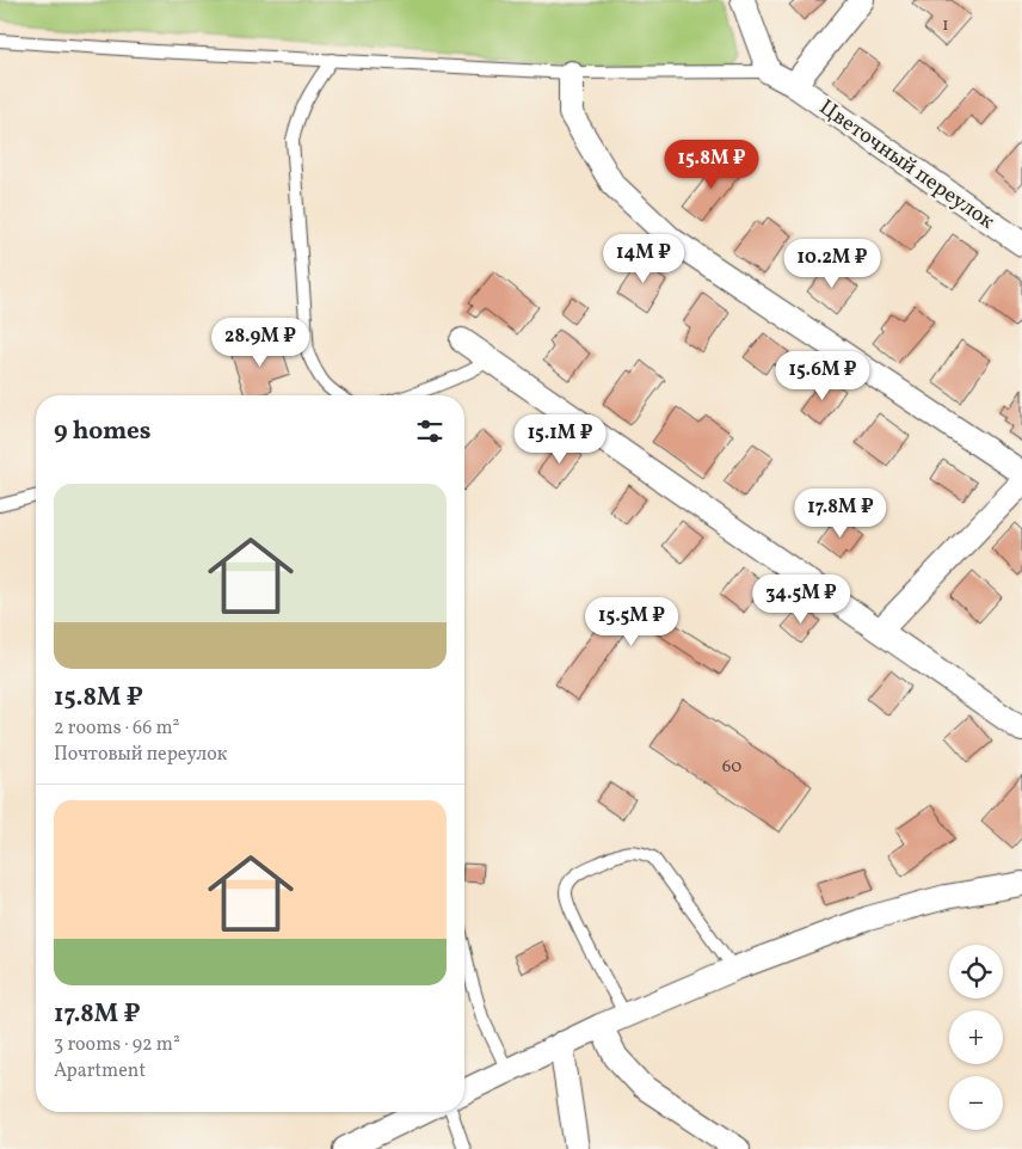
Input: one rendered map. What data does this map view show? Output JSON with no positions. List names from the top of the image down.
{
  "streets": {
    "street": ["Цветочный переулок"]
  },
  "house_numbers": ["1", "60"],
  "page": {
    "price": [
      "15.8M ₽",
      "14M ₽",
      "10.2M ₽",
      "28.9M ₽",
      "15.6M ₽",
      "15.1M ₽",
      "17.8M ₽",
      "34.5M ₽",
      "15.5M ₽"
    ],
    "heading": "9 homes",
    "list": [
      {
        "name": "15.8M ₽",
        "note": "2 rooms · 66 m² · Почтовый переулок"
      },
      {
        "name": "17.8M ₽",
        "note": "3 rooms · 92 m² · Apartment"
      }
    ],
    "map_buttons": ["+", "−"]
  }
}
